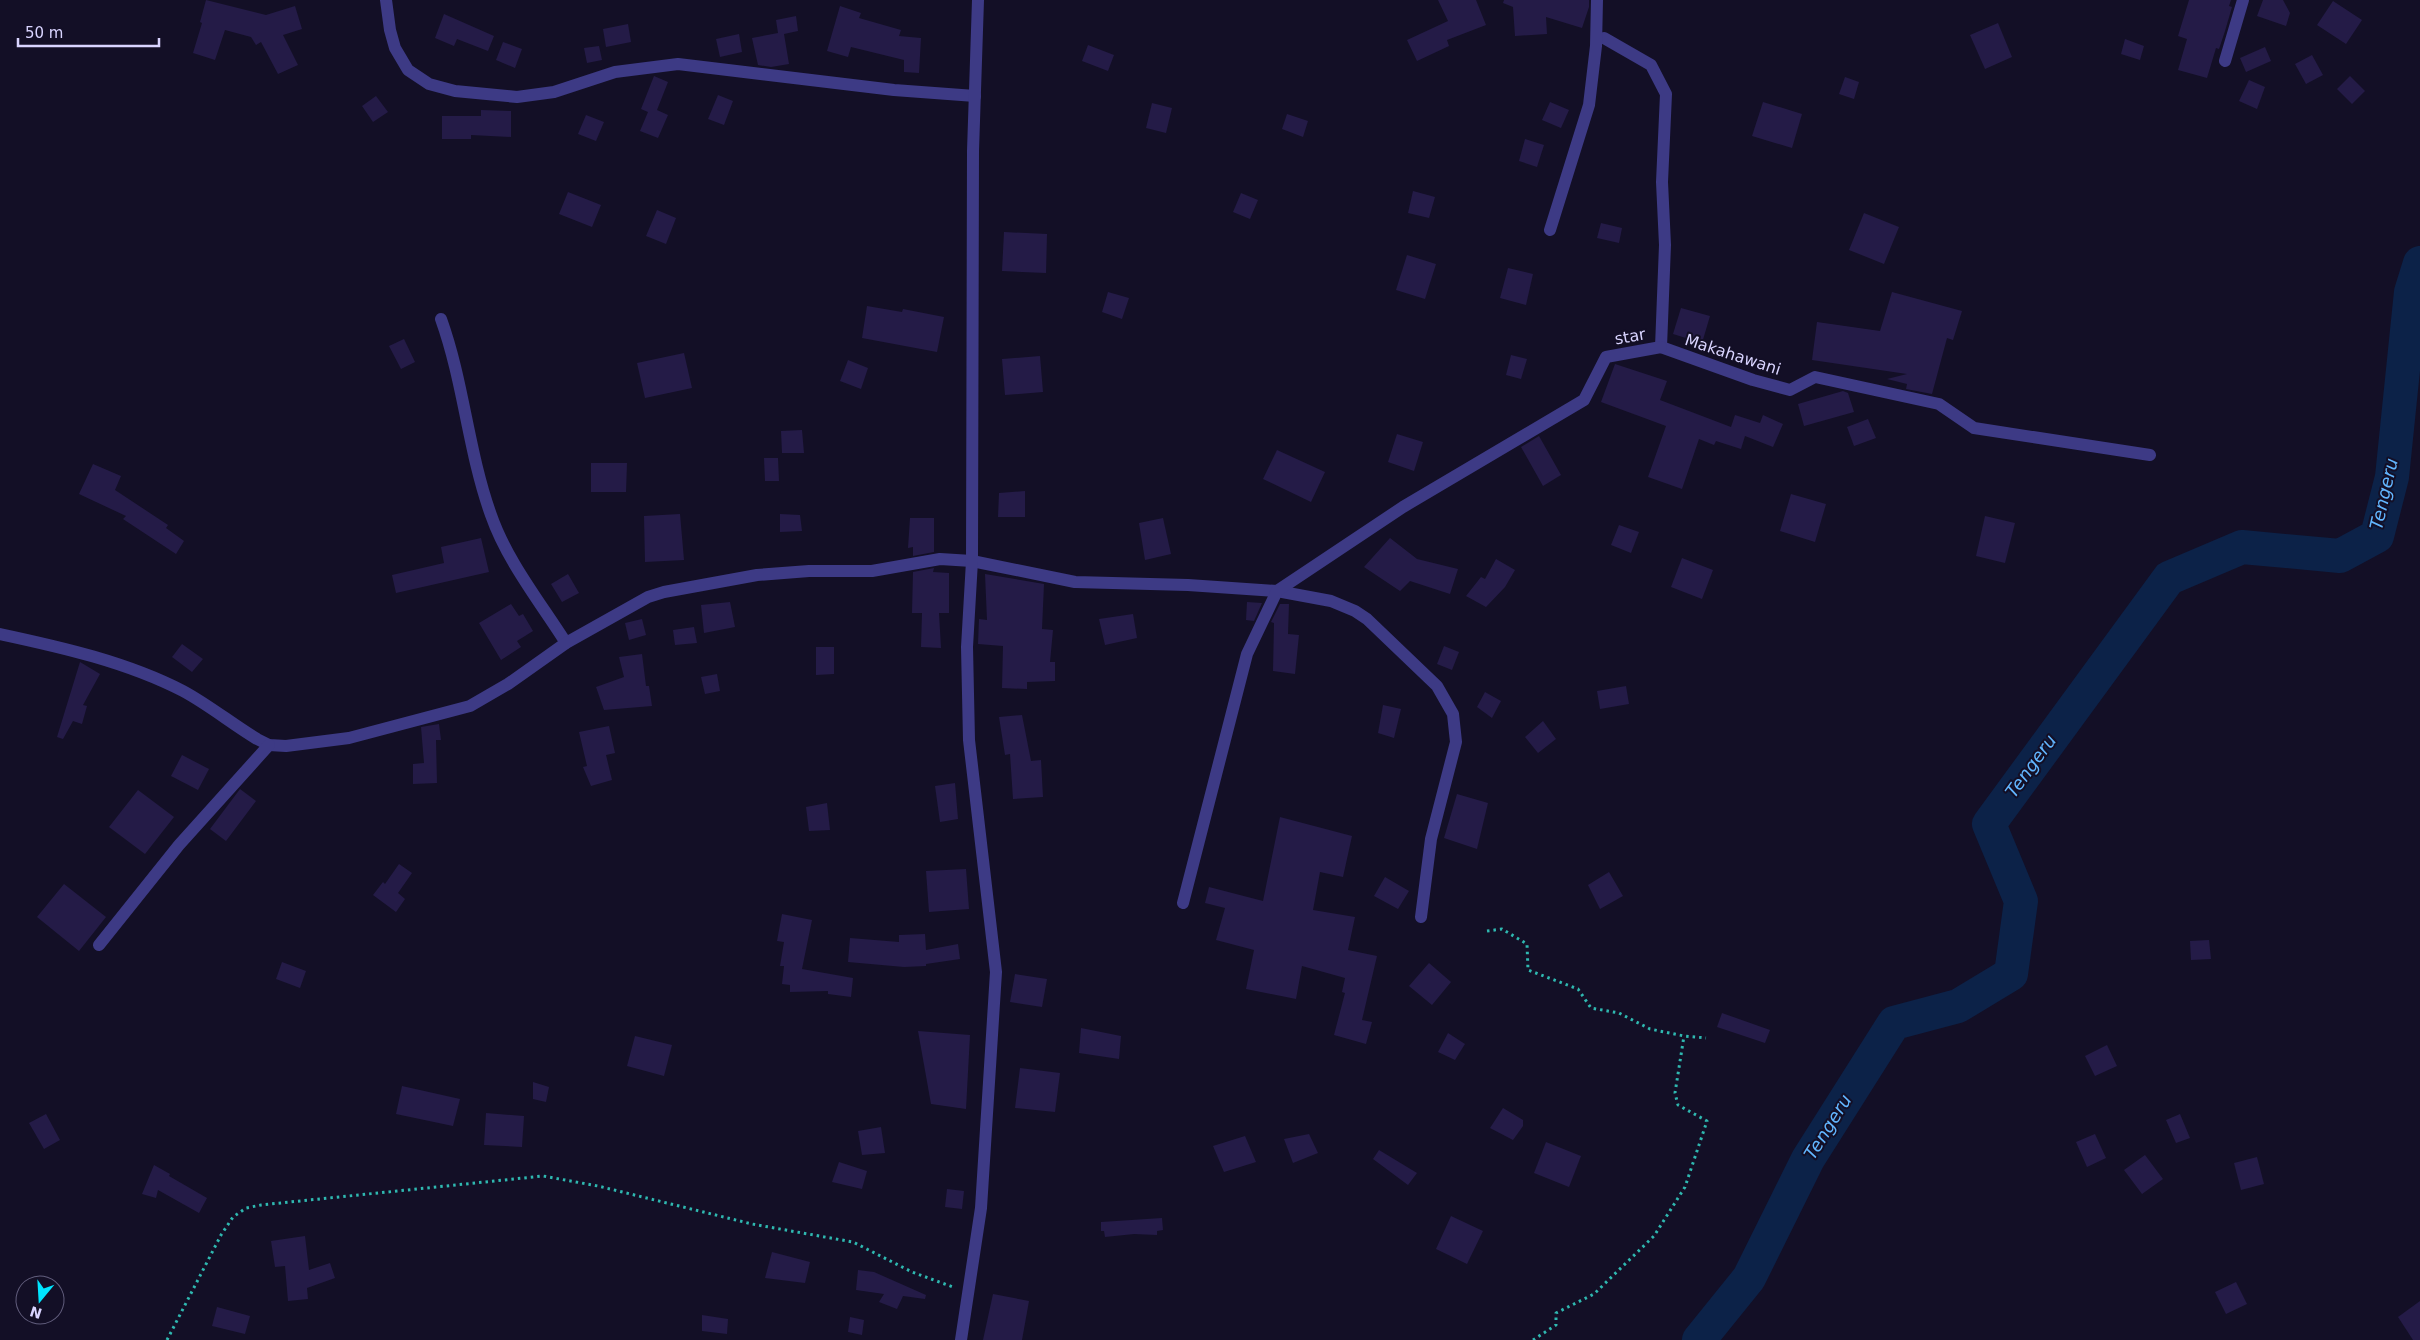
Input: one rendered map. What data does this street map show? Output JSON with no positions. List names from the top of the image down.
{
  "streets": {
    "street": ["star", "Makahawani"]
  },
  "crossings": [
    ["star", "Makahawani"]
  ],
  "water": ["Tengeru"],
  "scale_bar": "50 m",
  "north": "bottom"
}
